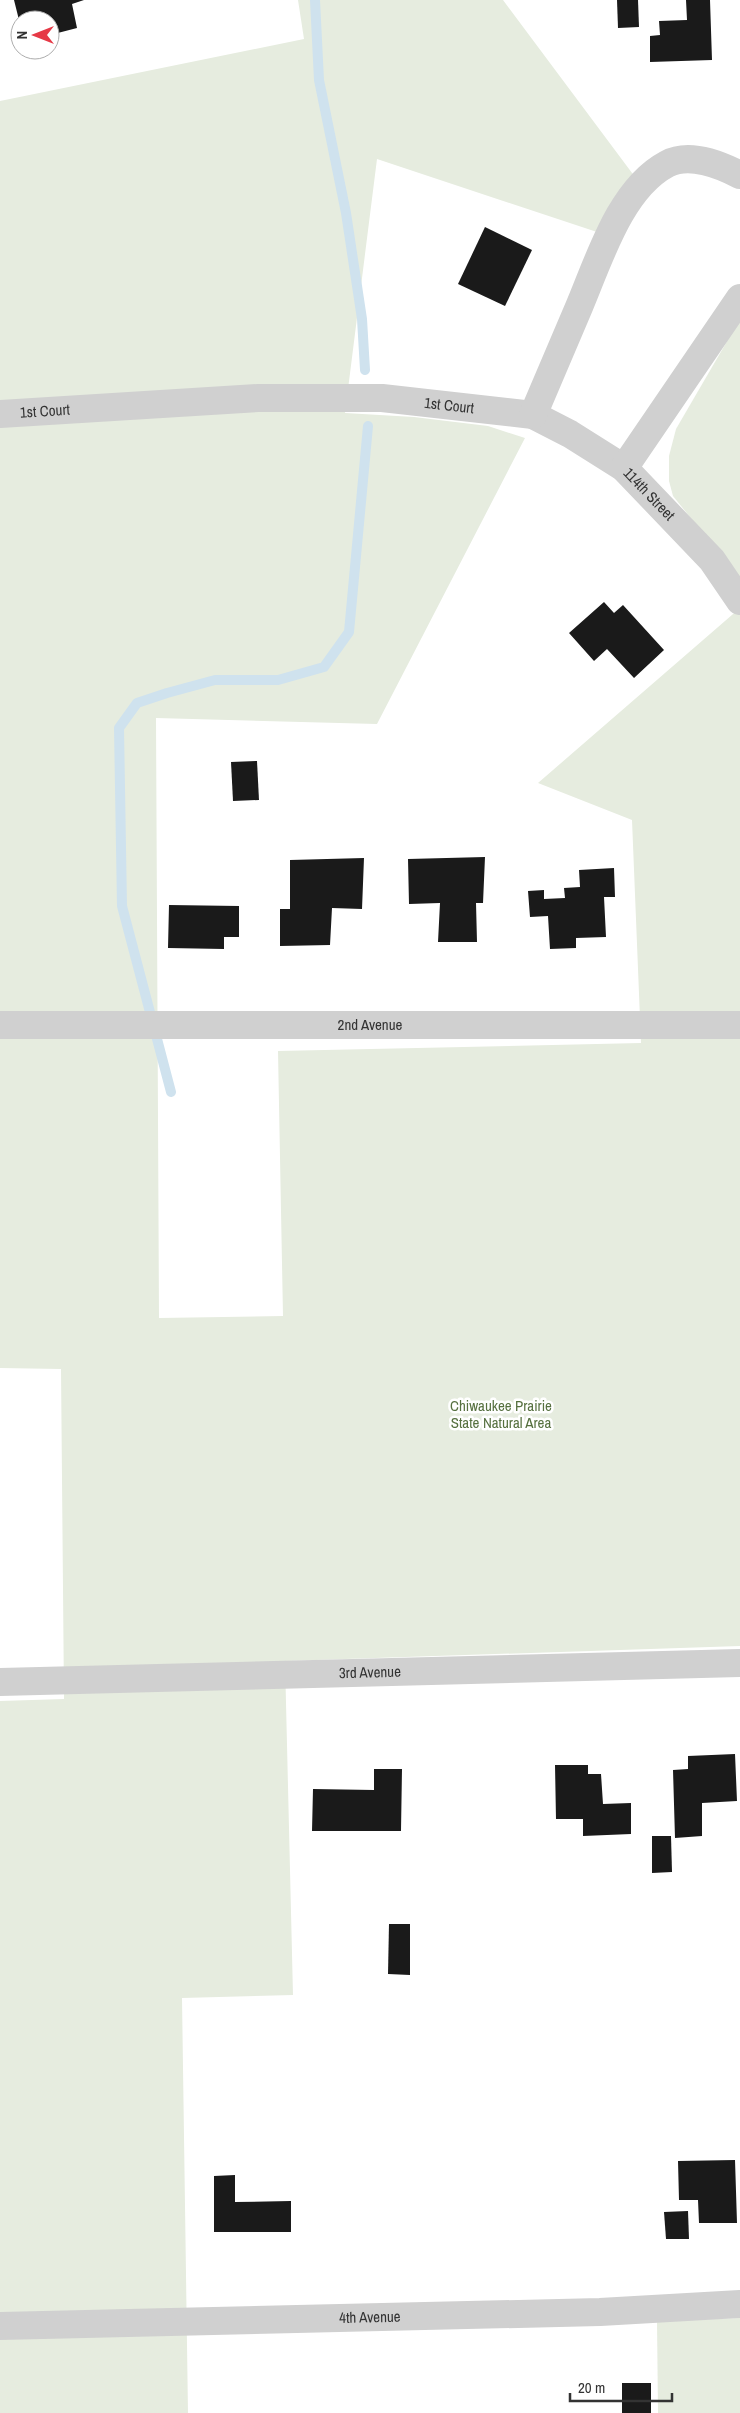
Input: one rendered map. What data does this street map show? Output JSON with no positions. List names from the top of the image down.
{
  "streets": {
    "street": [
      "1st Court",
      "114th Street",
      "2nd Avenue",
      "3rd Avenue",
      "4th Avenue"
    ]
  },
  "crossings": [
    ["1st Court", "114th Street"]
  ],
  "parks": ["Chiwaukee Prairie State Natural Area"],
  "scale_bar": "20 m",
  "north": "left"
}
